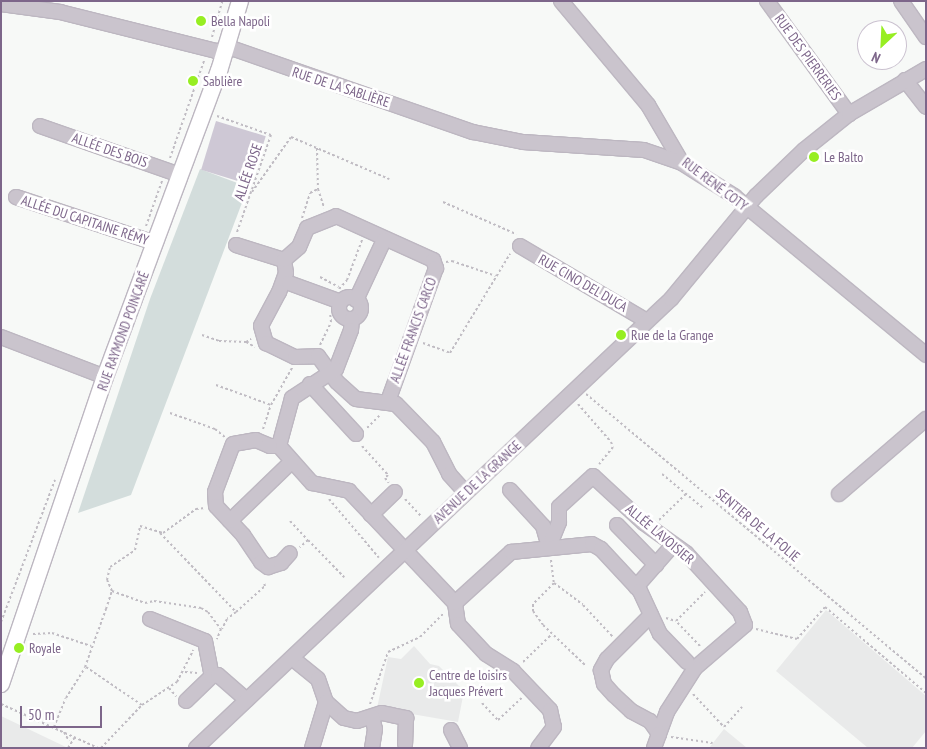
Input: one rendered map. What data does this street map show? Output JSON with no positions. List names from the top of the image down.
{
  "streets": {
    "main road": ["RUE RAYMOND POINCARÉ"],
    "street": [
      "RUE DES PIERRERIES",
      "RUE DE LA SABLIÈRE",
      "ALLÉE DES BOIS",
      "RUE RENÉ COTY",
      "ALLÉE DU CAPITAINE RÉMY",
      "RUE CINO DEL DUCA",
      "ALLÉE FRANCIS CARCO",
      "AVENUE DE LA GRANGE",
      "ALLÉE LAVOISIER"
    ],
    "path": ["ALLÉE ROSE", "SENTIER DE LA FOLIE"]
  },
  "crossings": [
    ["RUE DE LA SABLIÈRE", "RUE RENÉ COTY"],
    ["RUE DE LA SABLIÈRE", "RUE RAYMOND POINCARÉ"],
    ["ALLÉE DES BOIS", "RUE RAYMOND POINCARÉ"],
    ["RUE RENÉ COTY", "AVENUE DE LA GRANGE"],
    ["ALLÉE DU CAPITAINE RÉMY", "RUE RAYMOND POINCARÉ"],
    ["RUE CINO DEL DUCA", "AVENUE DE LA GRANGE"],
    ["AVENUE DE LA GRANGE", "SENTIER DE LA FOLIE"]
  ],
  "places": [
    "Bella Napoli",
    "Sablière",
    "Le Balto",
    "Rue de la Grange",
    "Royale",
    "Centre de loisirs Jacques Prévert"
  ],
  "scale_bar": "50 m",
  "north": "bottom left"
}
